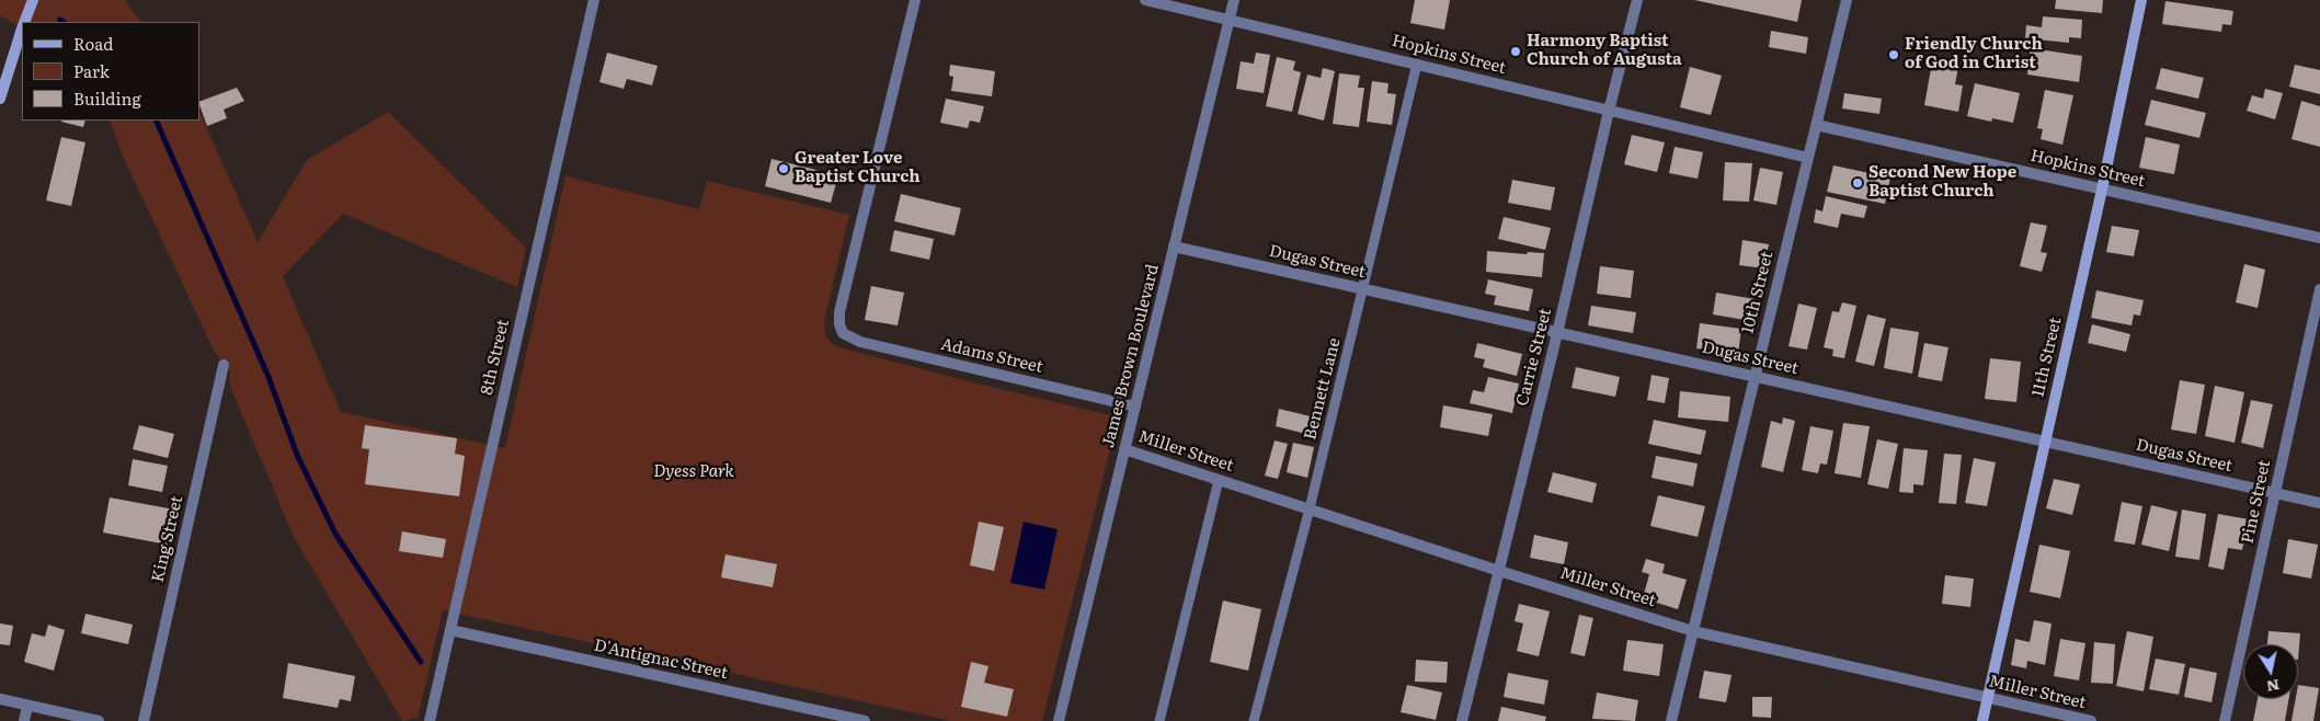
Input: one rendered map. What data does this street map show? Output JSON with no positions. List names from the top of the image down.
{
  "streets": {
    "main road": ["11th Street"],
    "street": [
      "Hopkins Street",
      "Dugas Street",
      "10th Street",
      "Adams Street",
      "James Brown Boulevard",
      "8th Street",
      "Carrie Street",
      "Miller Street",
      "Pine Street",
      "King Street",
      "D'Antignac Street"
    ],
    "lane": ["Bennett Lane"]
  },
  "crossings": [
    ["Hopkins Street", "10th Street"],
    ["Hopkins Street", "James Brown Boulevard"],
    ["Hopkins Street", "Carrie Street"],
    ["Hopkins Street", "11th Street"],
    ["Hopkins Street", "Bennett Lane"],
    ["Dugas Street", "10th Street"],
    ["Dugas Street", "James Brown Boulevard"],
    ["Dugas Street", "Carrie Street"],
    ["Dugas Street", "11th Street"],
    ["Dugas Street", "Bennett Lane"],
    ["Dugas Street", "Pine Street"],
    ["10th Street", "Miller Street"],
    ["Adams Street", "James Brown Boulevard"],
    ["James Brown Boulevard", "Miller Street"],
    ["8th Street", "D'Antignac Street"],
    ["Carrie Street", "Miller Street"],
    ["11th Street", "Miller Street"],
    ["Bennett Lane", "Miller Street"]
  ],
  "parks": ["Dyess Park"],
  "places": [
    "Harmony Baptist Church of Augusta",
    "Friendly Church of God in Christ",
    "Greater Love Baptist Church",
    "Second New Hope Baptist Church"
  ],
  "legend": ["Road", "Park", "Building"],
  "north": "bottom"
}
